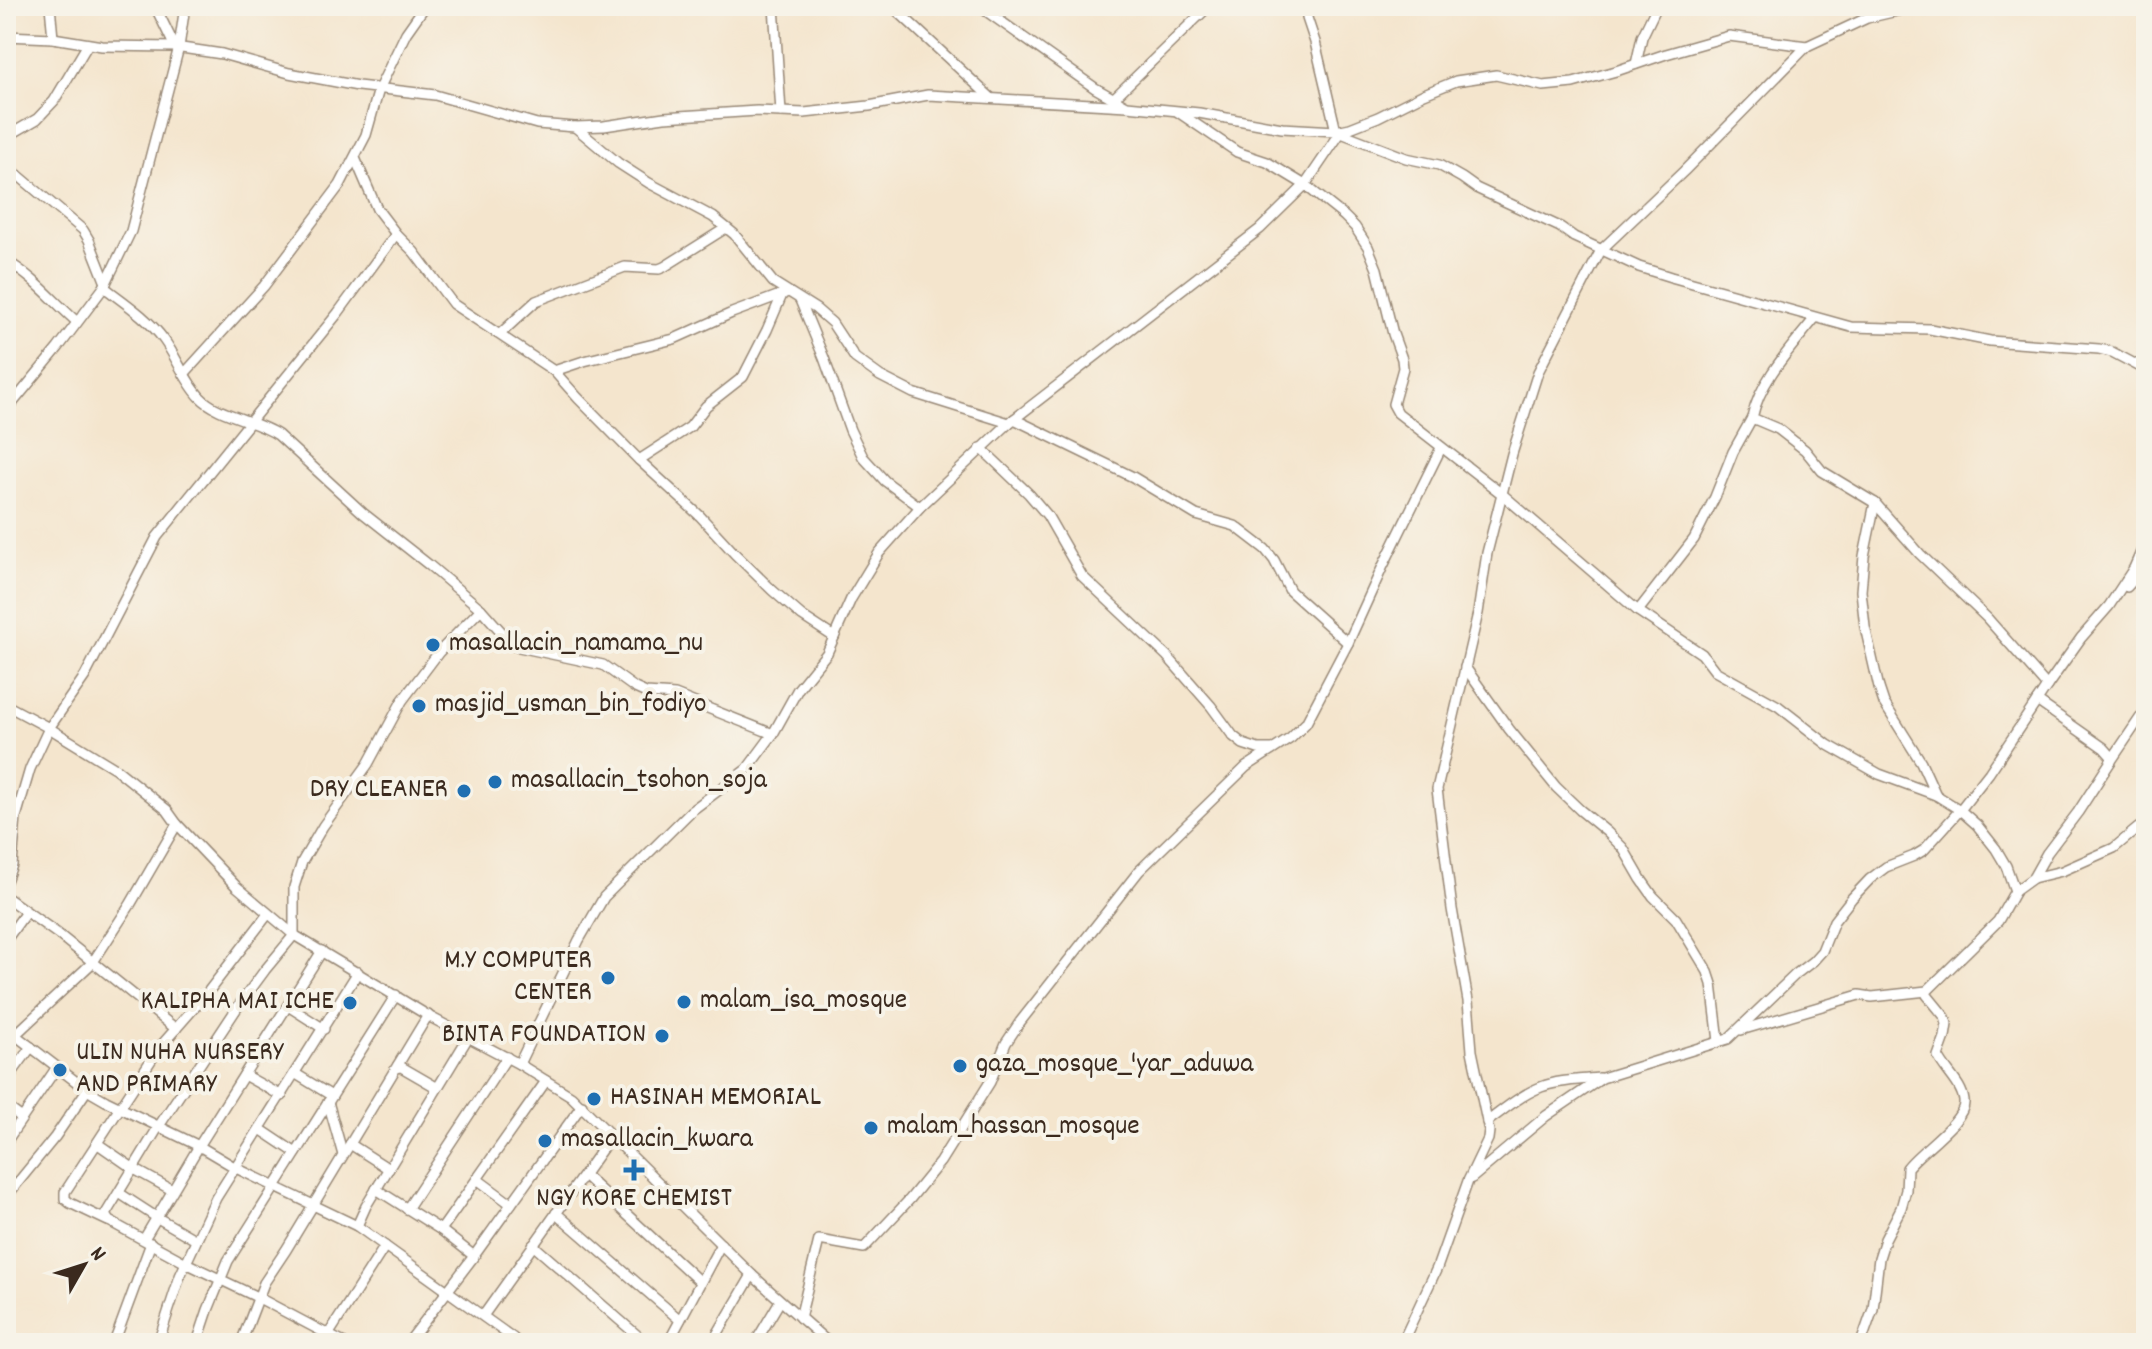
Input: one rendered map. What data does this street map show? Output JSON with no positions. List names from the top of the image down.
{
  "places": {
    "other": [
      "masallacin_namama_nu",
      "masjid_usman_bin_fodiyo",
      "masallacin_tsohon_soja",
      "DRY CLEANER",
      "M.Y COMPUTER CENTER",
      "malam_isa_mosque",
      "KALIPHA MAI ICHE",
      "BINTA FOUNDATION",
      "gaza_mosque_'yar_aduwa",
      "ULIN NUHA NURSERY AND PRIMARY",
      "HASINAH MEMORIAL",
      "malam_hassan_mosque",
      "masallacin_kwara"
    ],
    "health": ["NGY KORE CHEMIST"]
  },
  "north": "top right"
}
